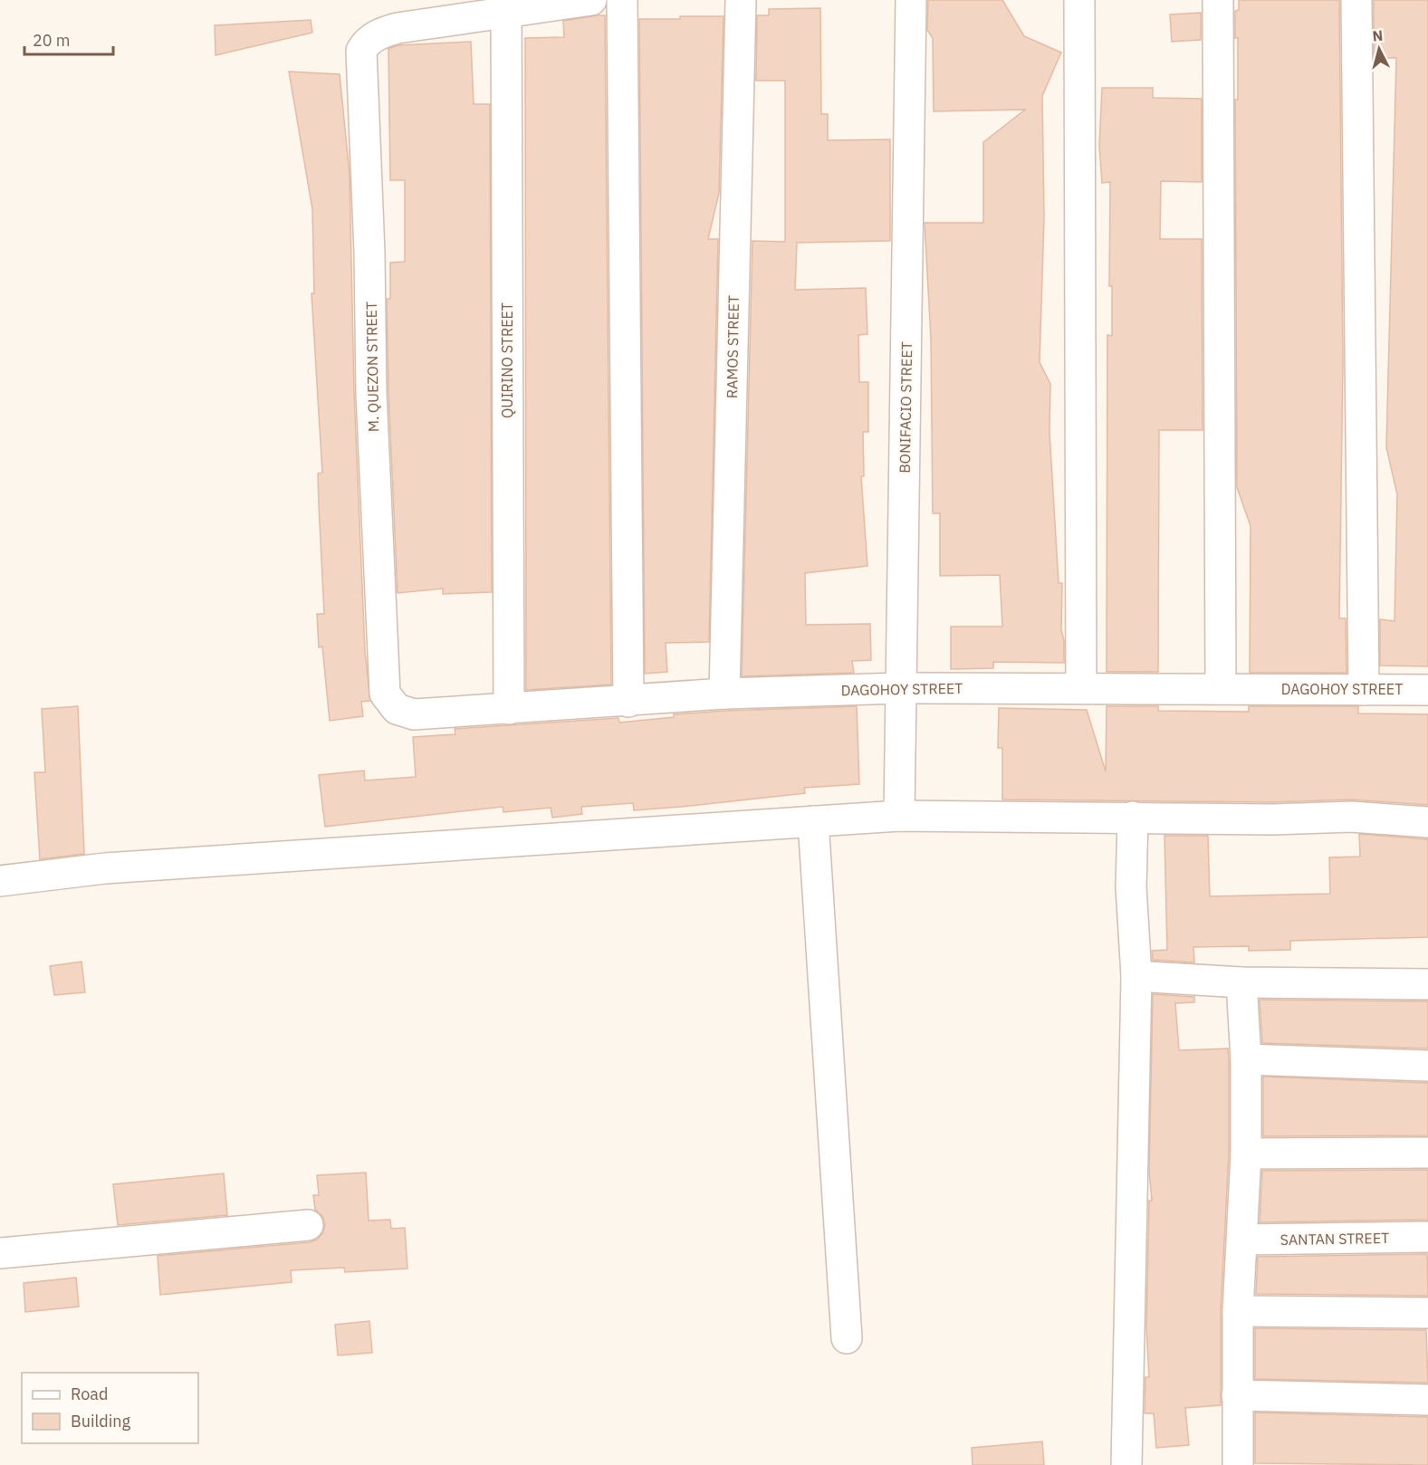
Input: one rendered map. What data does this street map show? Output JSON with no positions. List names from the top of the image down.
{
  "streets": {
    "street": [
      "RAMOS STREET",
      "QUIRINO STREET",
      "M. QUEZON STREET",
      "BONIFACIO STREET",
      "DAGOHOY STREET",
      "SANTAN STREET"
    ]
  },
  "crossings": [
    ["RAMOS STREET", "DAGOHOY STREET"],
    ["QUIRINO STREET", "M. QUEZON STREET"],
    ["QUIRINO STREET", "DAGOHOY STREET"],
    ["M. QUEZON STREET", "DAGOHOY STREET"],
    ["BONIFACIO STREET", "DAGOHOY STREET"]
  ],
  "legend": ["Road", "Building"],
  "scale_bar": "20 m",
  "north": "top"
}
